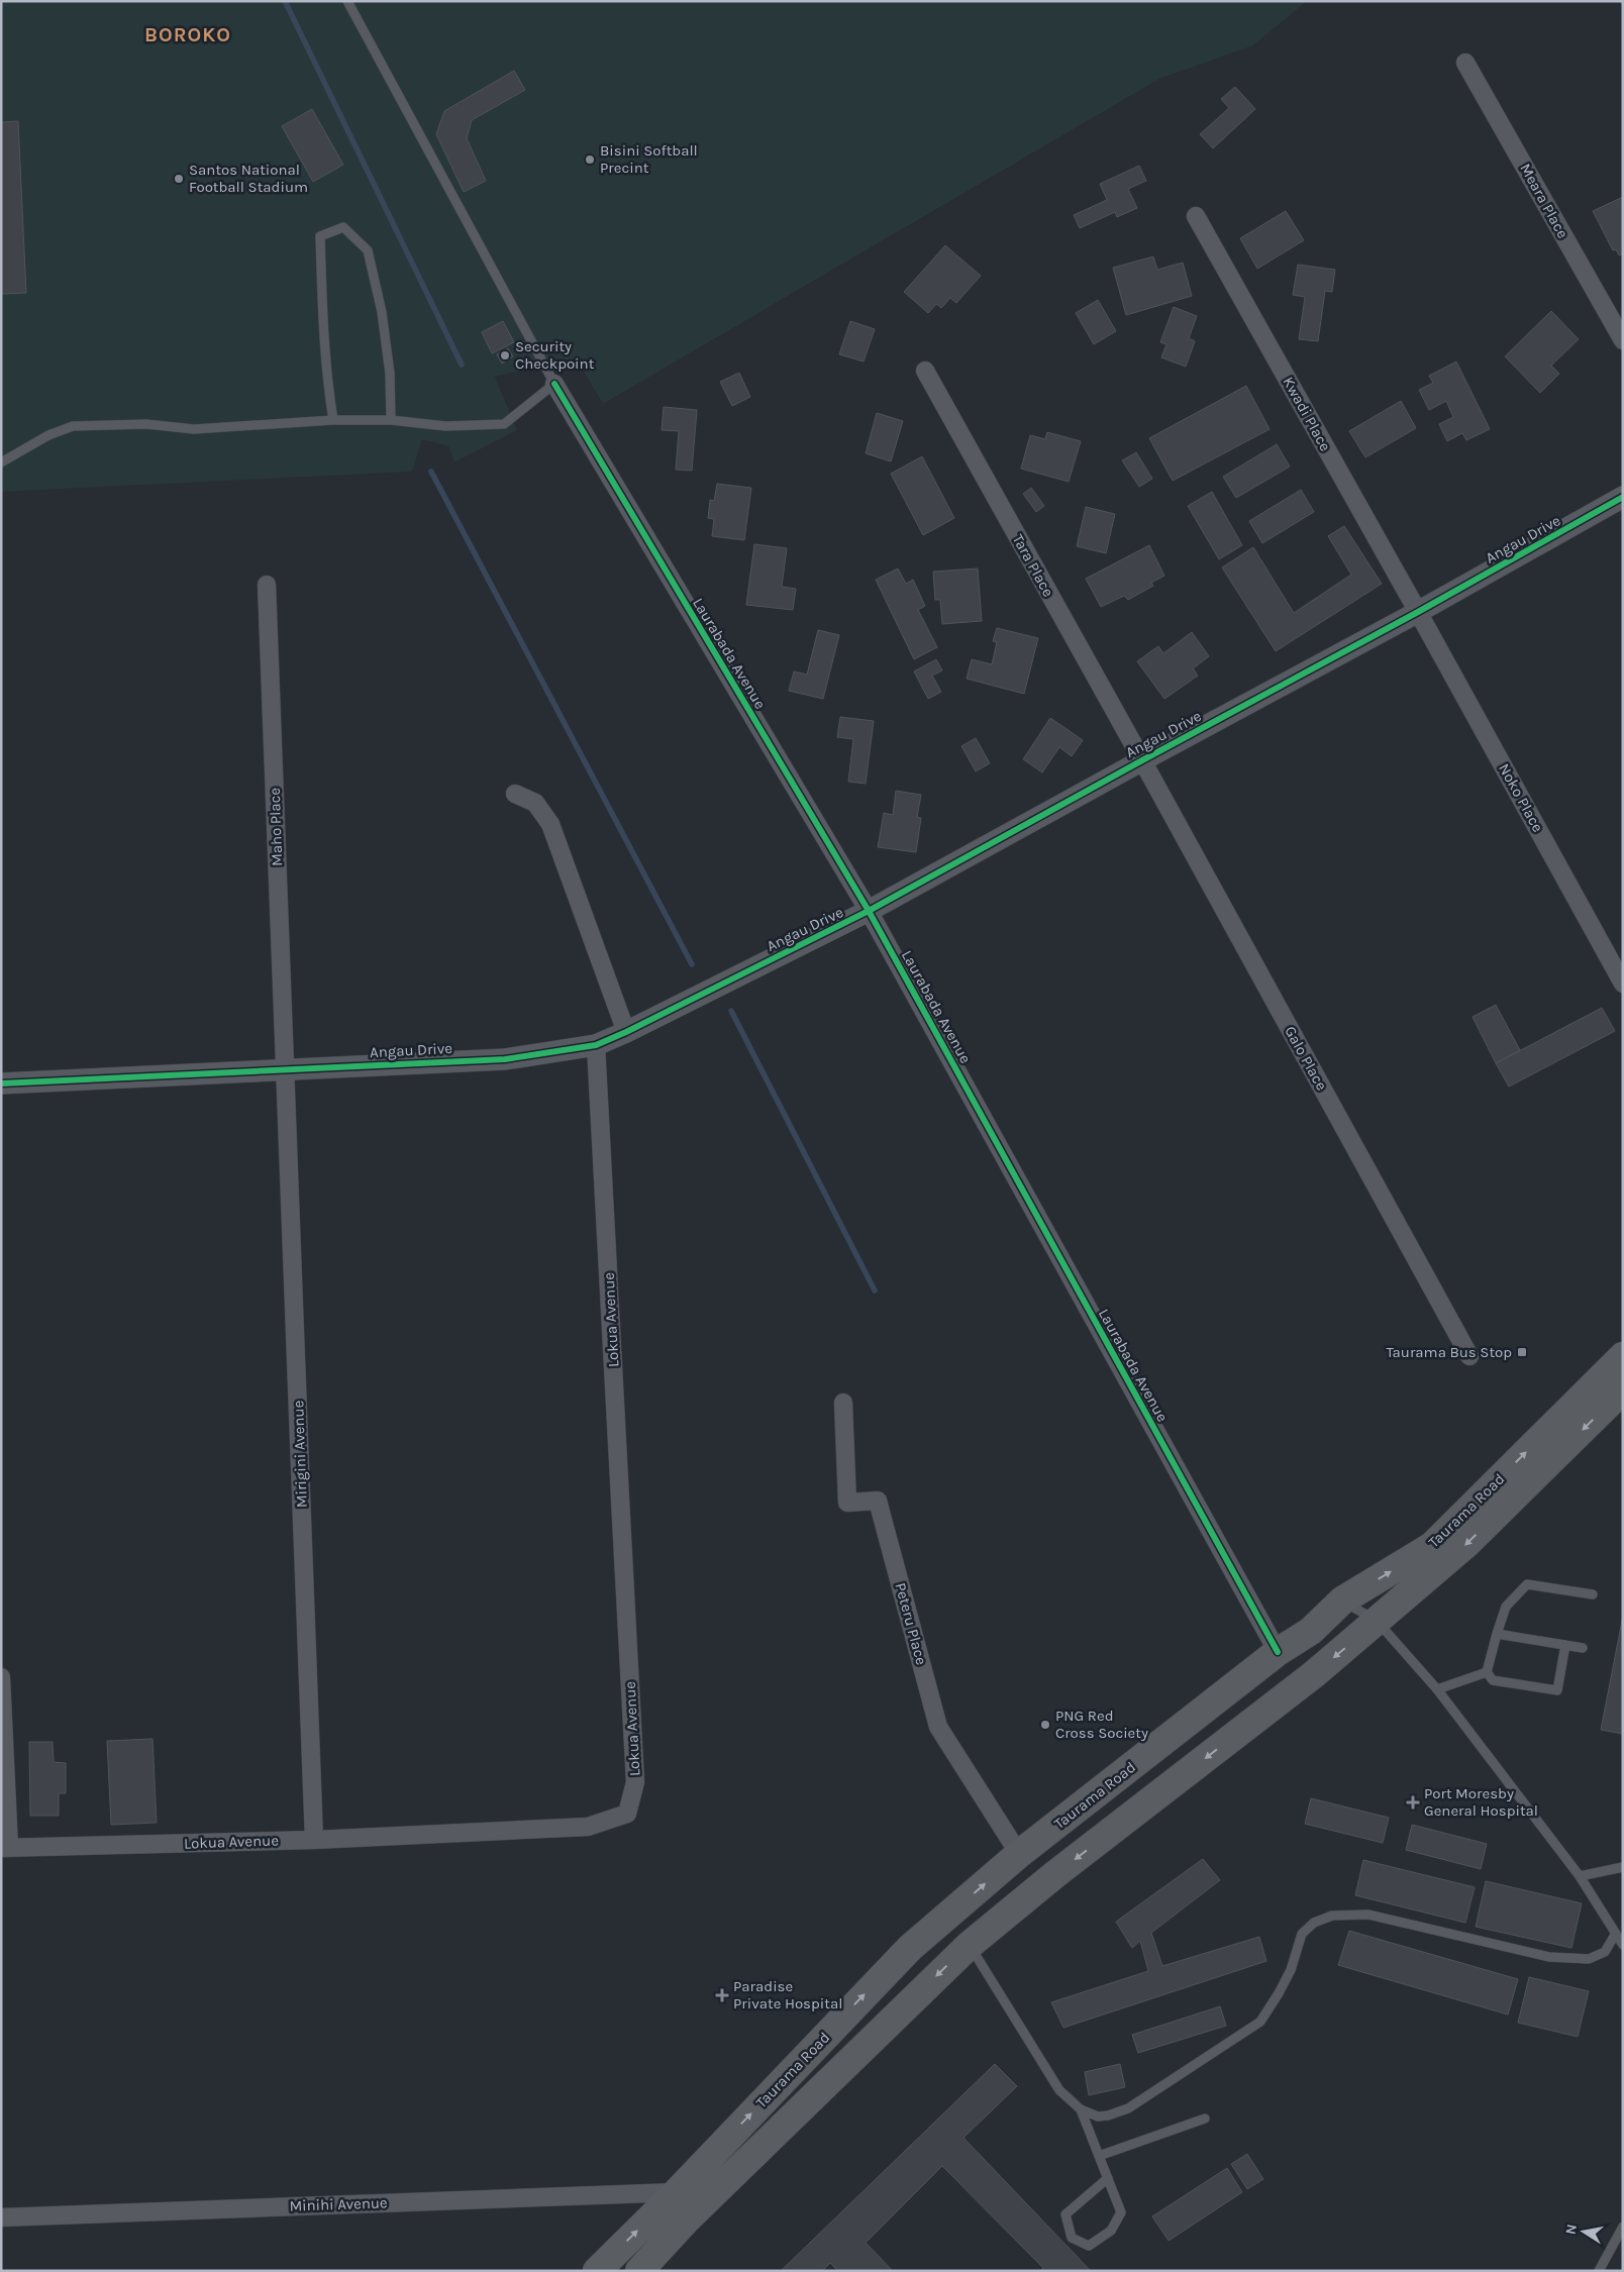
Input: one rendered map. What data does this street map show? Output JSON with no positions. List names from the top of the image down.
{
  "streets": {
    "main road": ["Taurama Road"],
    "street": [
      "Meara Place",
      "Kwadi Place",
      "Angau Drive",
      "Tara Place",
      "Laurabada Avenue",
      "Noko Place",
      "Maho Place",
      "Galo Place",
      "Lokua Avenue",
      "Mirigini Avenue",
      "Peteru Place",
      "Minihi Avenue"
    ]
  },
  "crossings": [
    ["Kwadi Place", "Angau Drive"],
    ["Kwadi Place", "Noko Place"],
    ["Angau Drive", "Tara Place"],
    ["Angau Drive", "Laurabada Avenue"],
    ["Angau Drive", "Noko Place"],
    ["Angau Drive", "Maho Place"],
    ["Angau Drive", "Galo Place"],
    ["Angau Drive", "Lokua Avenue"],
    ["Angau Drive", "Mirigini Avenue"],
    ["Tara Place", "Galo Place"],
    ["Laurabada Avenue", "Taurama Road"],
    ["Maho Place", "Mirigini Avenue"],
    ["Lokua Avenue", "Mirigini Avenue"],
    ["Taurama Road", "Peteru Place"],
    ["Taurama Road", "Minihi Avenue"]
  ],
  "districts": ["BOROKO"],
  "places": {
    "other": [
      "Bisini Softball Precint",
      "Santos National Football Stadium",
      "Security Checkpoint",
      "PNG Red Cross Society"
    ],
    "transit": ["Taurama Bus Stop"],
    "health": ["Port Moresby General Hospital", "Paradise Private Hospital"]
  },
  "north": "left"
}
